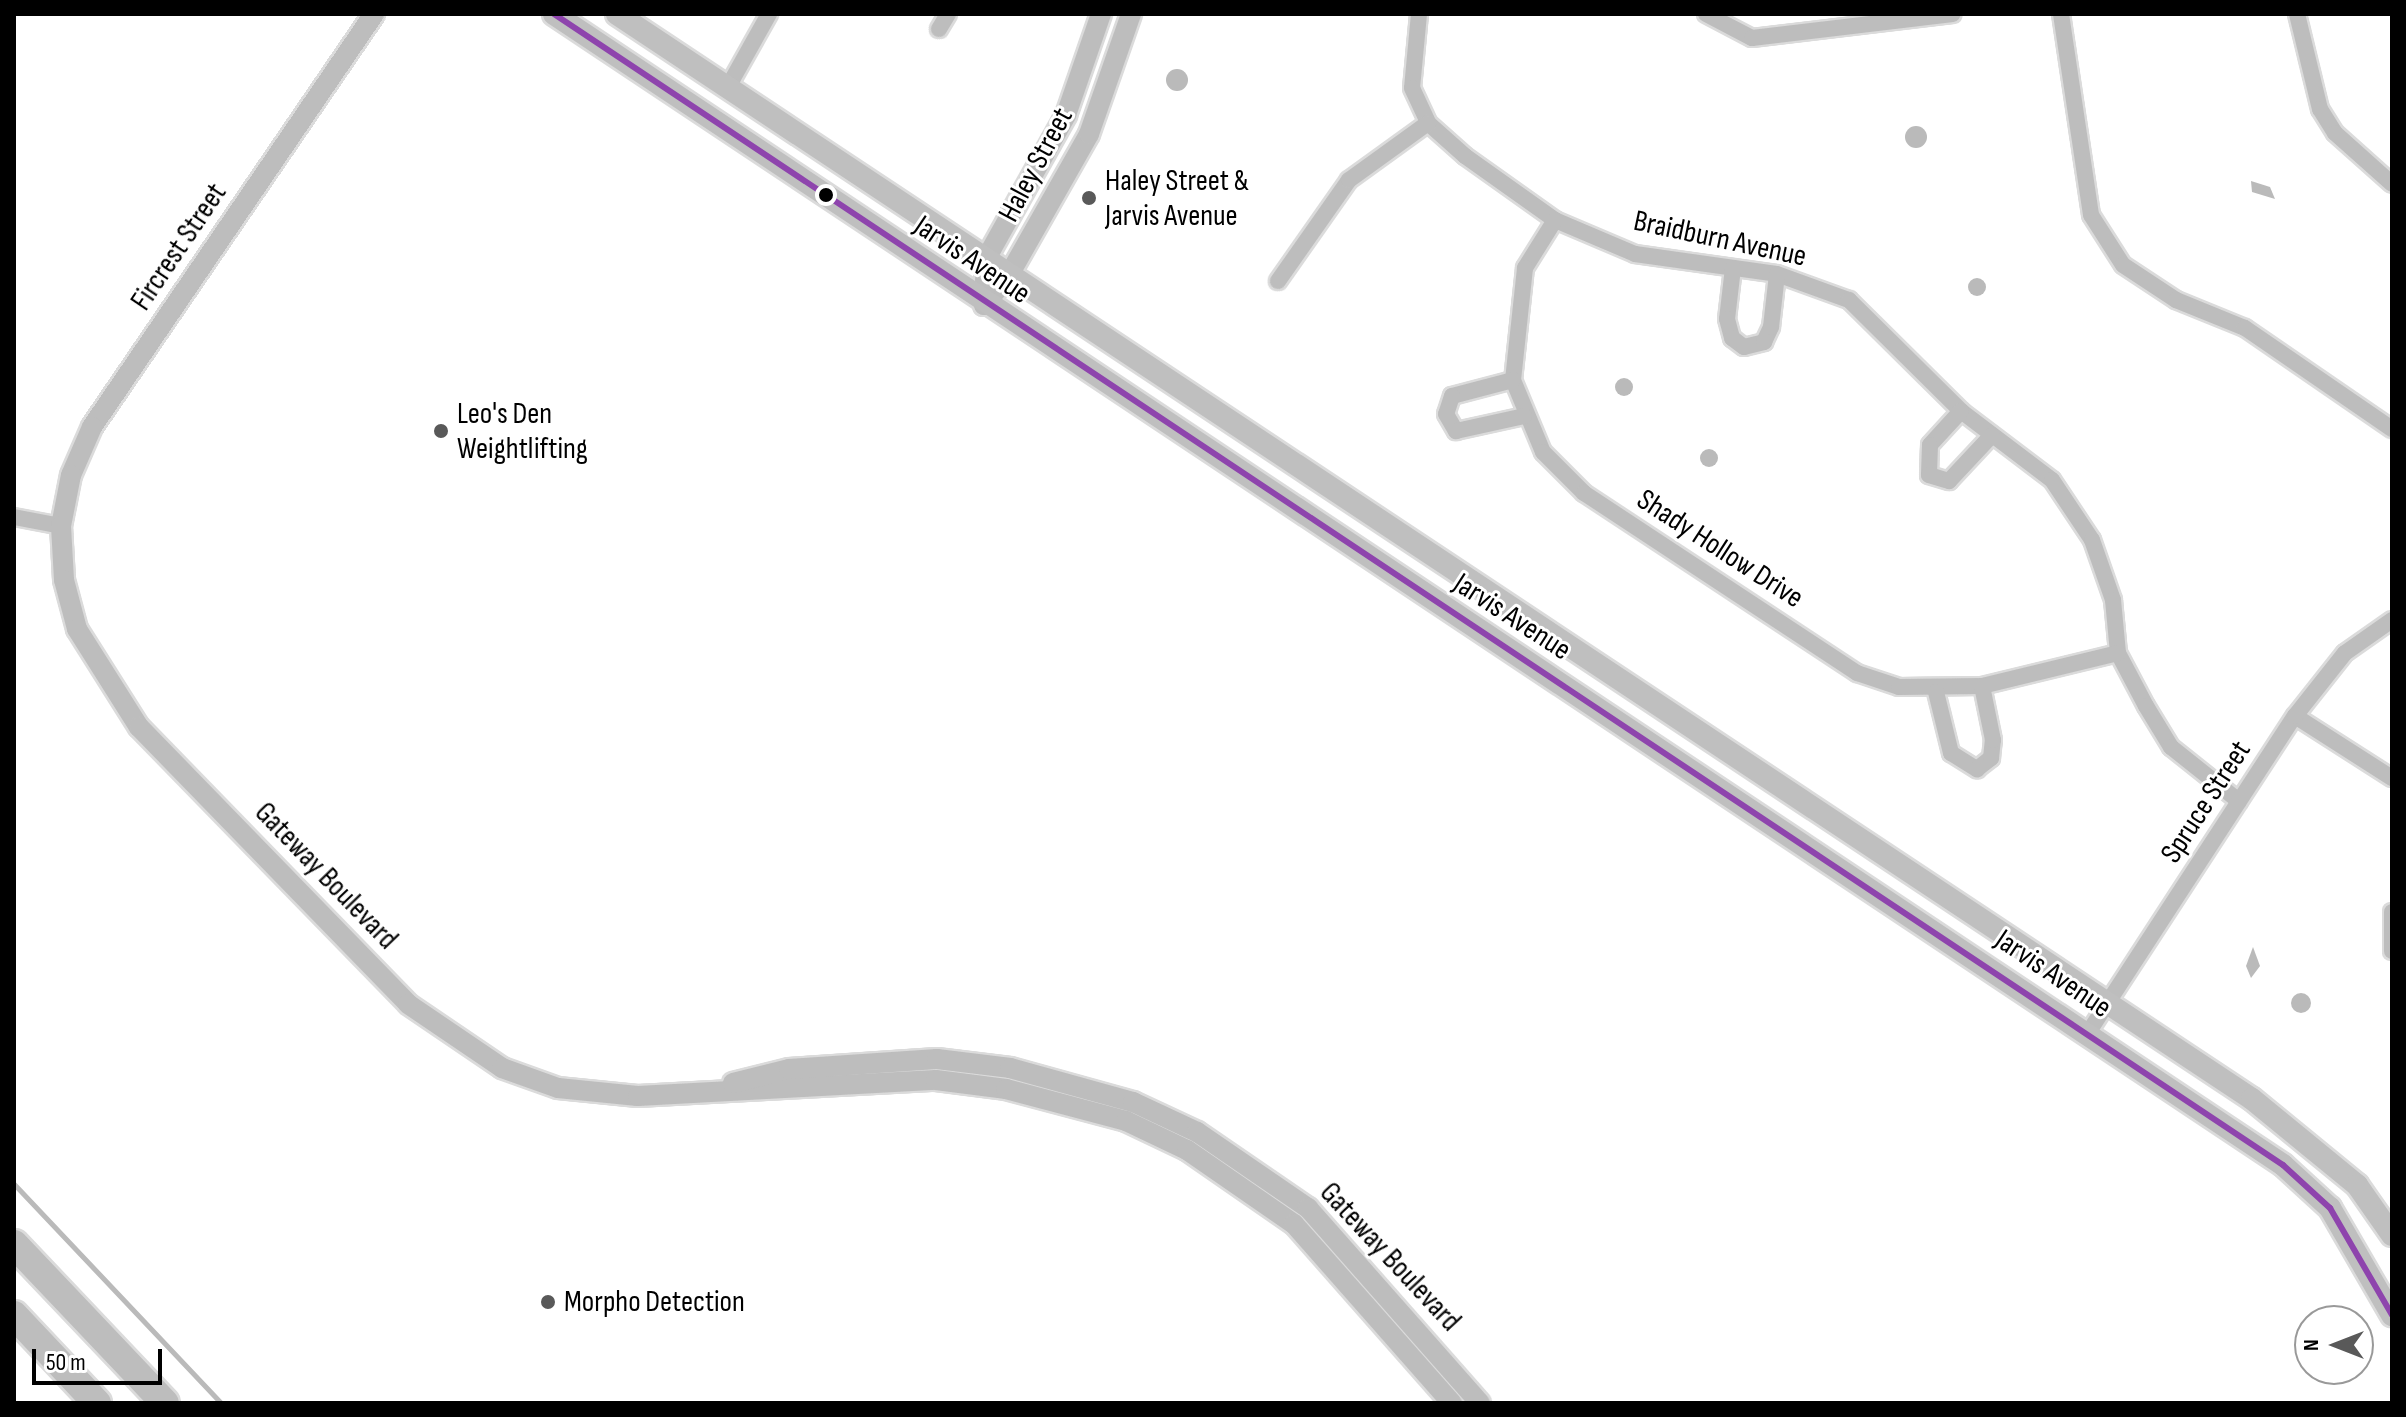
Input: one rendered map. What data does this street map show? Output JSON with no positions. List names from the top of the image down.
{
  "streets": {
    "main road": ["Jarvis Avenue"],
    "street": [
      "Haley Street",
      "Braidburn Avenue",
      "Fircrest Street",
      "Shady Hollow Drive",
      "Spruce Street",
      "Gateway Boulevard"
    ]
  },
  "crossings": [
    ["Haley Street", "Jarvis Avenue"],
    ["Braidburn Avenue", "Shady Hollow Drive"],
    ["Braidburn Avenue", "Spruce Street"],
    ["Fircrest Street", "Gateway Boulevard"],
    ["Jarvis Avenue", "Spruce Street"]
  ],
  "places": ["Haley Street & Jarvis Avenue", "Leo's Den Weightlifting", "Morpho Detection"],
  "scale_bar": "50 m",
  "north": "left"
}
